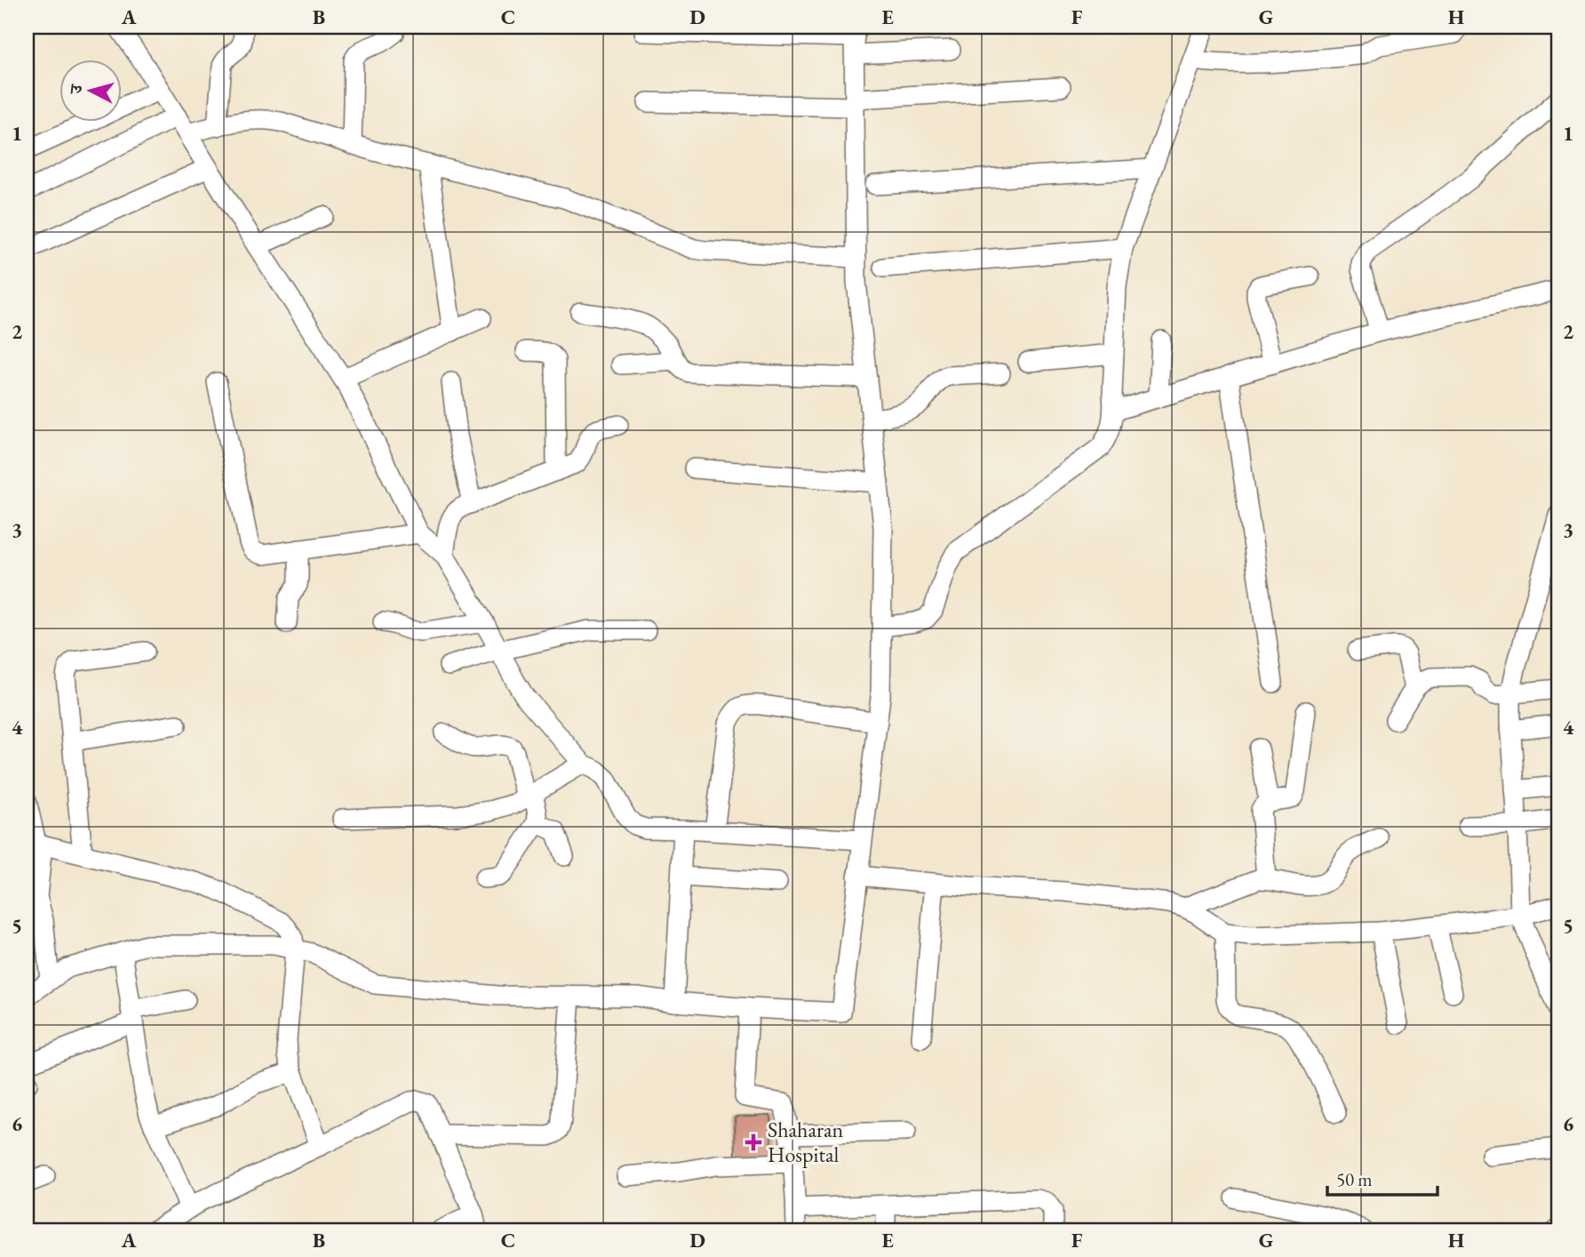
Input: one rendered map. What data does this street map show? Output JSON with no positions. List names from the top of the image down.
{
  "places": {
    "health": ["Shaharan Hospital"]
  },
  "scale_bar": "50 m",
  "north": "left",
  "grid": {
    "columns": [
      "A",
      "B",
      "C",
      "D",
      "E",
      "F",
      "G",
      "H"
    ],
    "rows": [
      "1",
      "2",
      "3",
      "4",
      "5",
      "6"
    ]
  }
}
